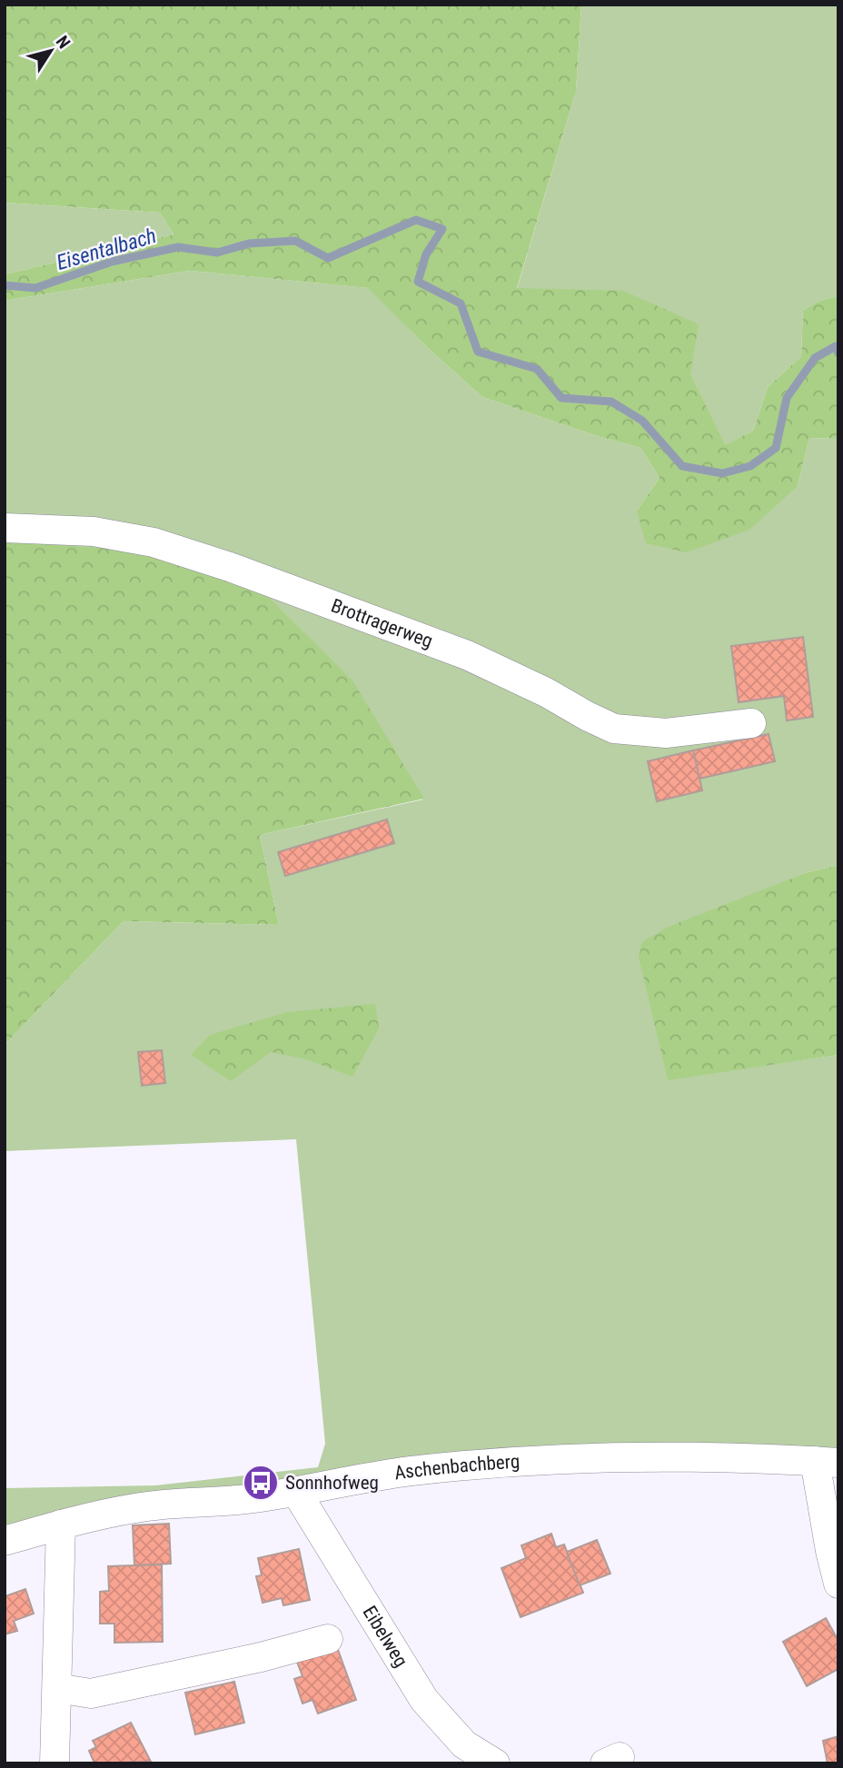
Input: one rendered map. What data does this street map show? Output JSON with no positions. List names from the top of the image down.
{
  "streets": {
    "street": ["Brottragerweg", "Aschenbachberg", "Eibelweg"]
  },
  "crossings": [
    ["Aschenbachberg", "Eibelweg"]
  ],
  "water": ["Eisentalbach"],
  "places": {
    "bus stop": ["Sonnhofweg"]
  },
  "north": "top right"
}
